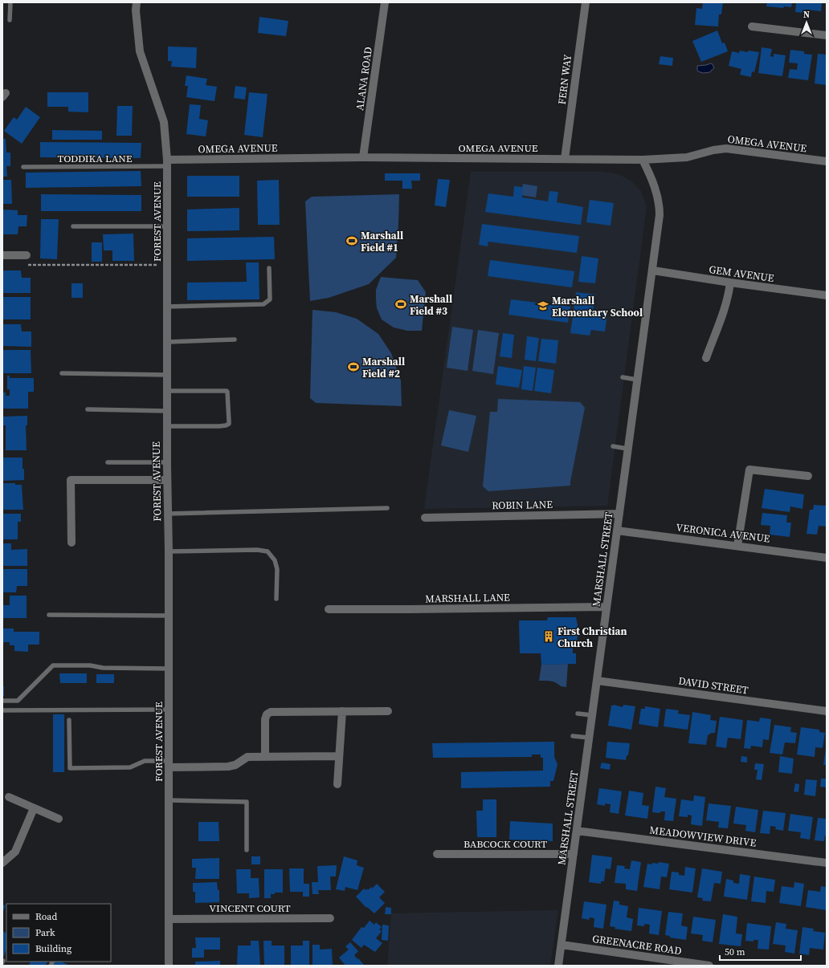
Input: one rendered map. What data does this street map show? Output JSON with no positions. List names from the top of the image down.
{
  "streets": {
    "street": [
      "ALANA ROAD",
      "FERN WAY",
      "OMEGA AVENUE",
      "FOREST AVENUE",
      "GEM AVENUE",
      "ROBIN LANE",
      "VERONICA AVENUE",
      "MARSHALL STREET",
      "MARSHALL LANE",
      "DAVID STREET",
      "MEADOWVIEW DRIVE",
      "BABCOCK COURT",
      "VINCENT COURT",
      "GREENACRE ROAD"
    ],
    "lane": ["TODDIKA LANE"]
  },
  "crossings": [
    ["ALANA ROAD", "OMEGA AVENUE"],
    ["FERN WAY", "OMEGA AVENUE"],
    ["OMEGA AVENUE", "TODDIKA LANE"],
    ["OMEGA AVENUE", "FOREST AVENUE"],
    ["OMEGA AVENUE", "MARSHALL STREET"],
    ["TODDIKA LANE", "FOREST AVENUE"],
    ["FOREST AVENUE", "VINCENT COURT"],
    ["GEM AVENUE", "MARSHALL STREET"],
    ["ROBIN LANE", "MARSHALL STREET"],
    ["VERONICA AVENUE", "MARSHALL STREET"],
    ["MARSHALL STREET", "MARSHALL LANE"],
    ["MARSHALL STREET", "DAVID STREET"],
    ["MARSHALL STREET", "MEADOWVIEW DRIVE"],
    ["MARSHALL STREET", "BABCOCK COURT"],
    ["MARSHALL STREET", "GREENACRE ROAD"]
  ],
  "places": {
    "sports": ["Marshall Field #1", "Marshall Field #3", "Marshall Field #2"],
    "school or university": ["Marshall Elementary School"],
    "building": ["First Christian Church"]
  },
  "legend": ["Road", "Park", "Building"],
  "scale_bar": "50 m",
  "north": "top"
}
